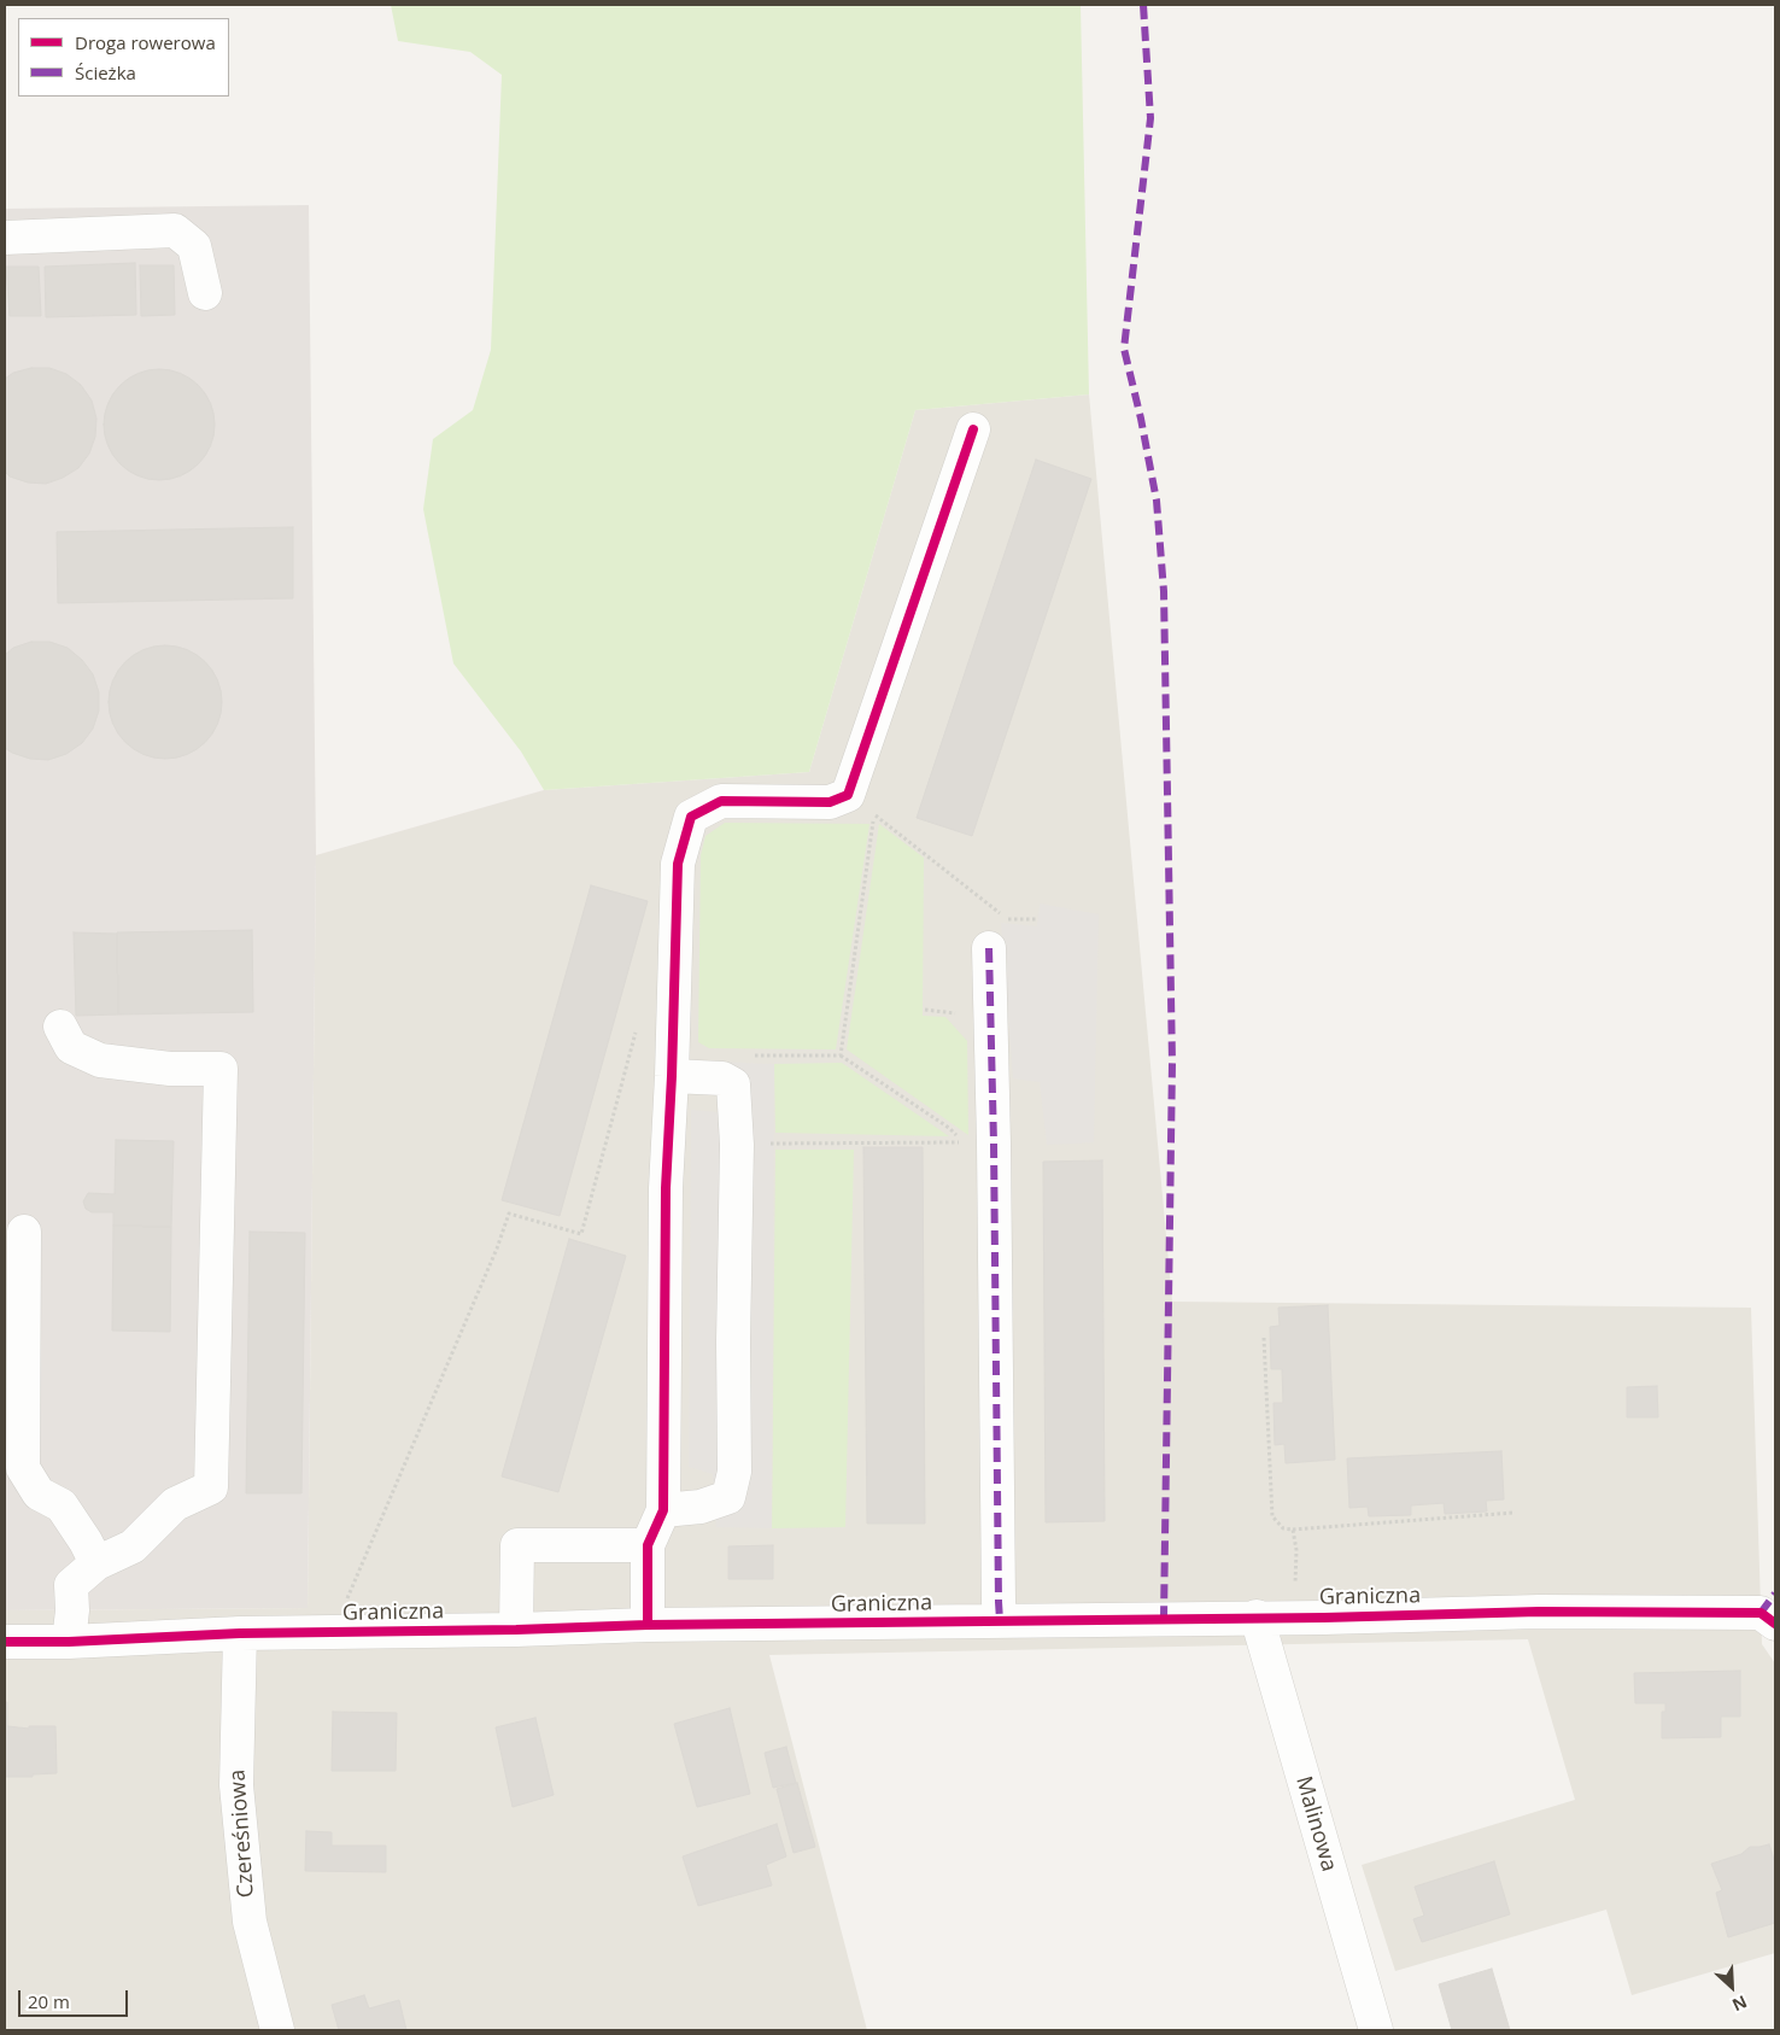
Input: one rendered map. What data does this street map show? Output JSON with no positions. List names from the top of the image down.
{
  "streets": {
    "street": ["Graniczna", "Malinowa", "Czereśniowa"]
  },
  "crossings": [
    ["Graniczna", "Malinowa"],
    ["Graniczna", "Czereśniowa"]
  ],
  "legend": ["Droga rowerowa", "Ścieżka"],
  "scale_bar": "20 m",
  "north": "bottom right"
}
